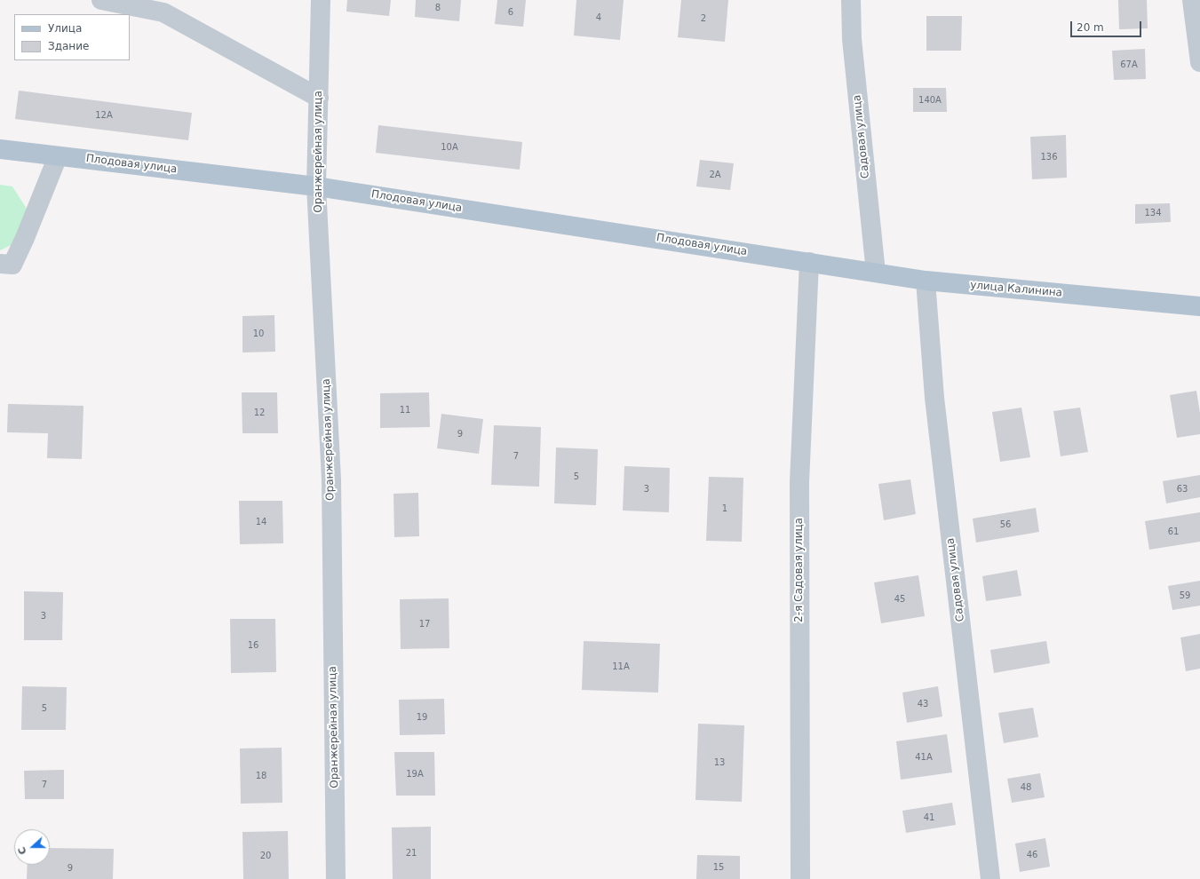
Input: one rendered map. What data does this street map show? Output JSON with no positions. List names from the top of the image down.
{
  "streets": {
    "main road": ["Плодовая улица", "улица Калинина"],
    "street": ["Садовая улица", "Оранжерейная улица", "2-я Садовая улица"]
  },
  "crossings": [
    ["Садовая улица", "улица Калинина"],
    ["Оранжерейная улица", "Плодовая улица"],
    ["Плодовая улица", "улица Калинина"],
    ["Плодовая улица", "2-я Садовая улица"]
  ],
  "house_numbers": [
    "8",
    "6",
    "4",
    "2",
    "67А",
    "140А",
    "12А",
    "10А",
    "136",
    "2А",
    "134",
    "10",
    "11",
    "12",
    "9",
    "7",
    "5",
    "3",
    "63",
    "1",
    "14",
    "56",
    "61",
    "59",
    "45",
    "3",
    "17",
    "16",
    "11А",
    "43",
    "5",
    "19",
    "41А",
    "13",
    "19А",
    "18",
    "7",
    "48",
    "41",
    "21",
    "46",
    "20",
    "15",
    "9"
  ],
  "legend": ["Улица", "Здание"],
  "scale_bar": "20 m",
  "north": "left"
}
